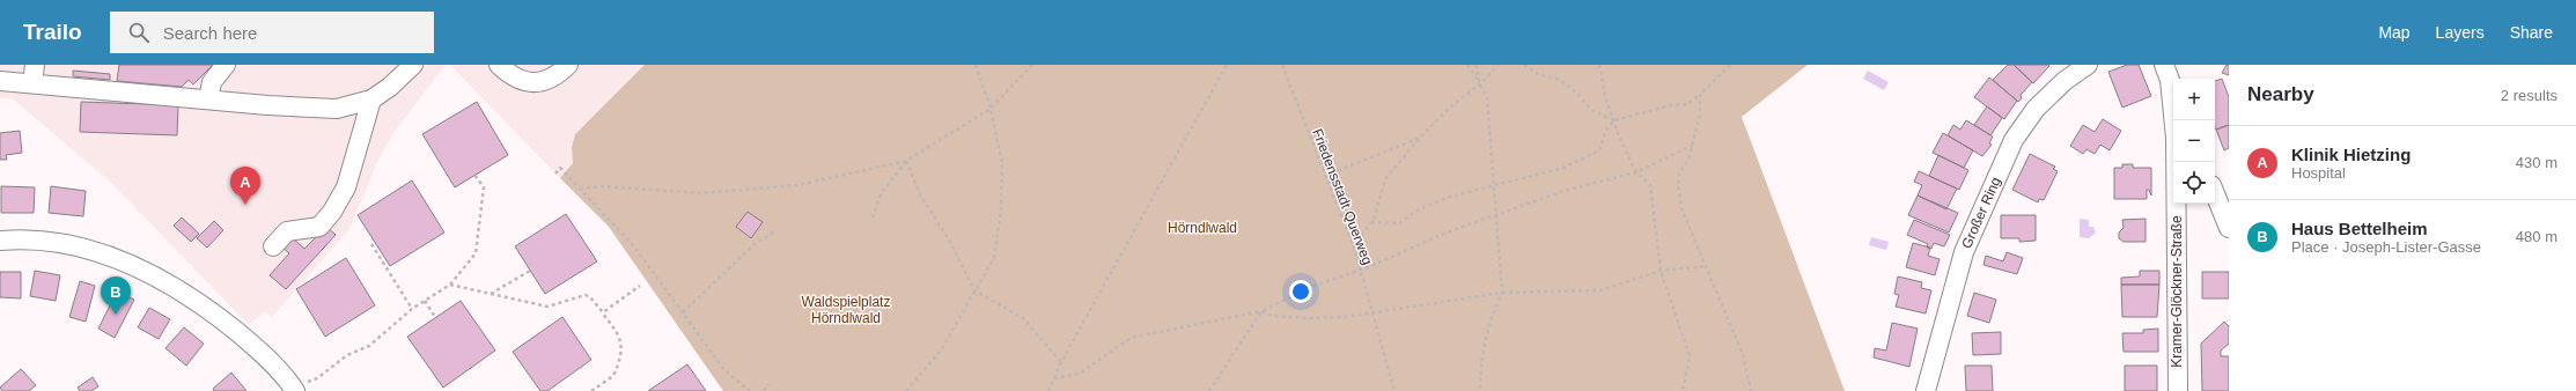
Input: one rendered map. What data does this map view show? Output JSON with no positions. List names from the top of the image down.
{
  "streets": {
    "street": ["Großer Ring", "Kramer-Glöckner-Straße"],
    "path": ["Friedensstadt Querweg"]
  },
  "parks": ["Hörndlwald", "Waldspielplatz Hörndlwald"],
  "page": {
    "header": "Trailo",
    "search": "Search here",
    "nav": ["Map", "Layers", "Share"],
    "heading": ["Nearby", "2 results"],
    "map_buttons": ["+", "−"],
    "list": [
      {
        "mark": "A",
        "name": "Klinik Hietzing",
        "note": "Hospital",
        "value": "430 m"
      },
      {
        "mark": "B",
        "name": "Haus Bettelheim",
        "note": "Place · Joseph-Lister-Gasse",
        "value": "480 m"
      }
    ],
    "pins": ["A", "B"]
  }
}
